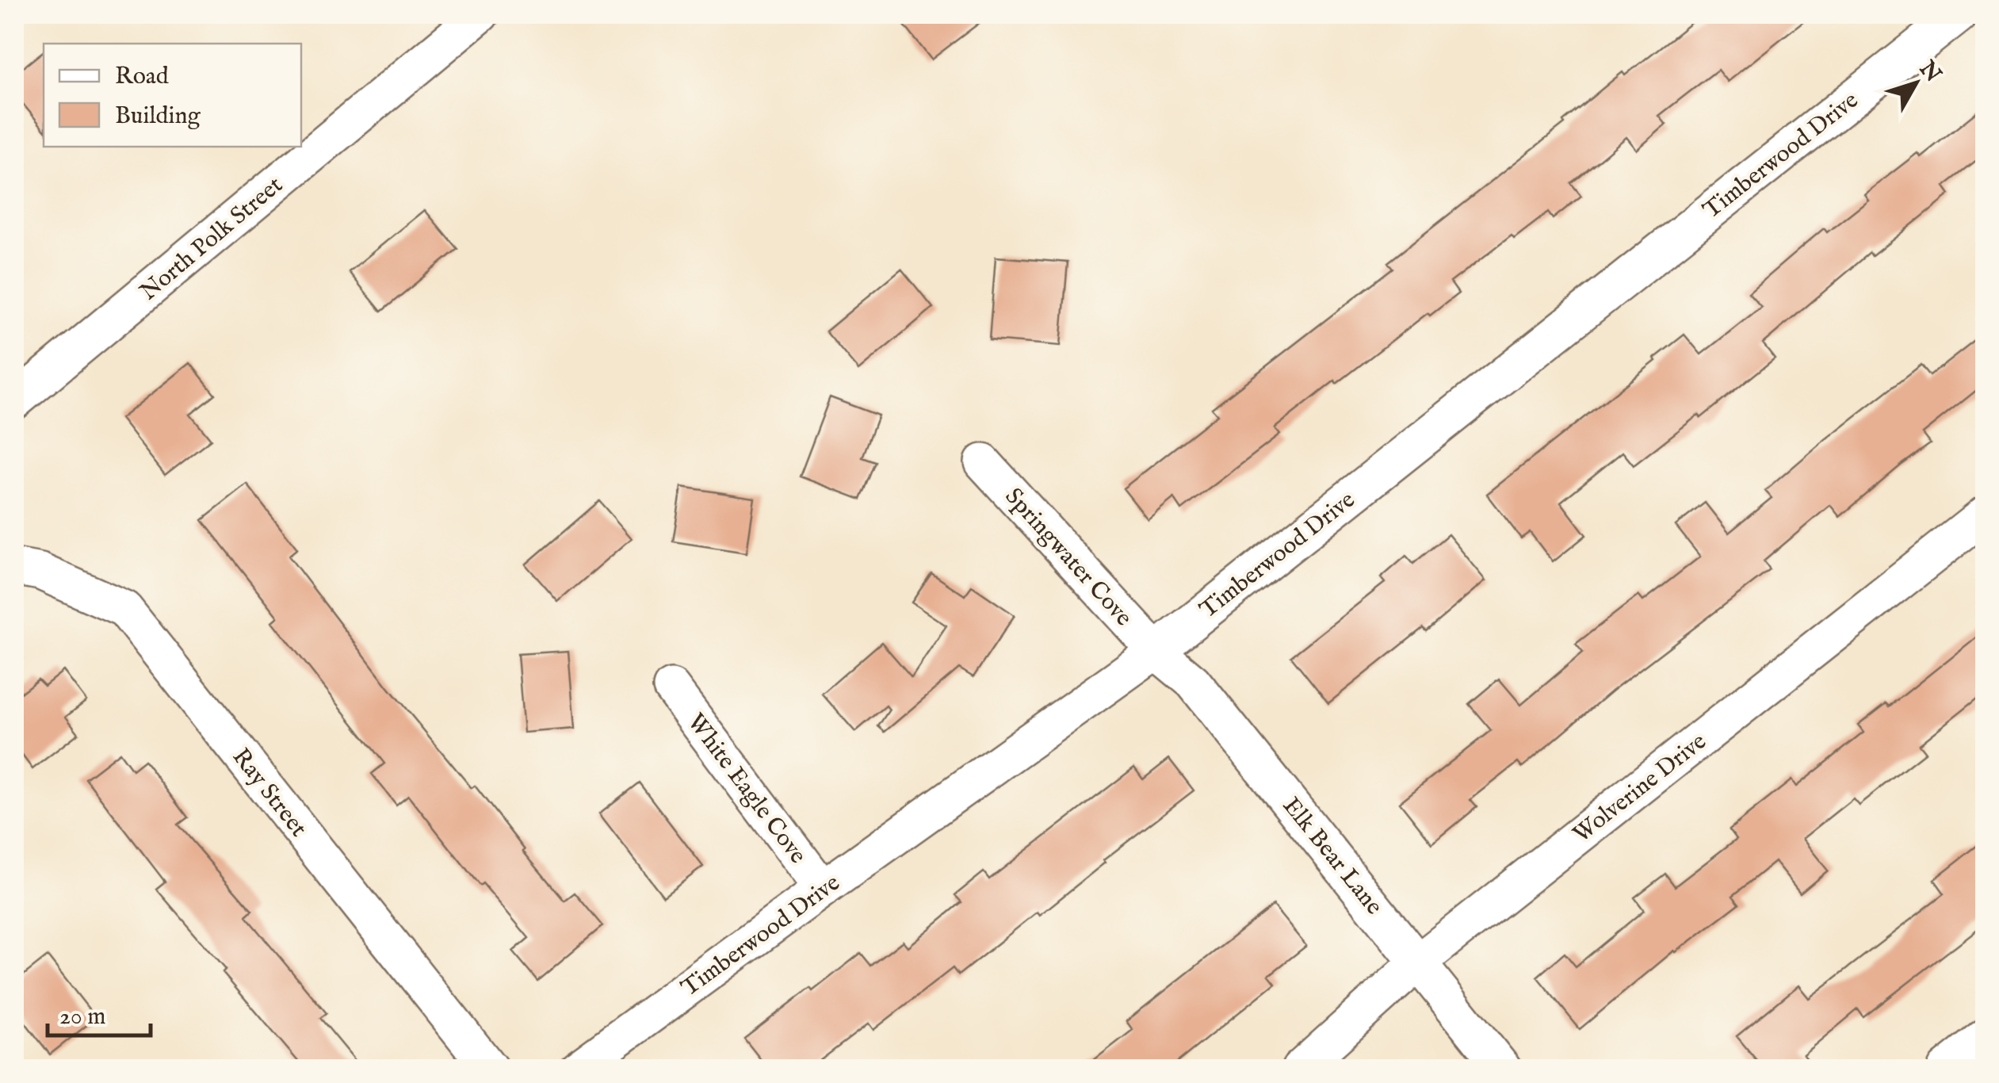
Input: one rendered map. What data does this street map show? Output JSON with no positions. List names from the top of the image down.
{
  "streets": {
    "street": [
      "Timberwood Drive",
      "North Polk Street",
      "Springwater Cove",
      "Wolverine Drive",
      "White Eagle Cove",
      "Ray Street",
      "Elk Bear Lane"
    ]
  },
  "crossings": [
    ["Timberwood Drive", "Springwater Cove"],
    ["Timberwood Drive", "White Eagle Cove"],
    ["Timberwood Drive", "Elk Bear Lane"],
    ["Springwater Cove", "Elk Bear Lane"],
    ["Wolverine Drive", "Elk Bear Lane"]
  ],
  "legend": ["Road", "Building"],
  "scale_bar": "20 m",
  "north": "top right"
}
